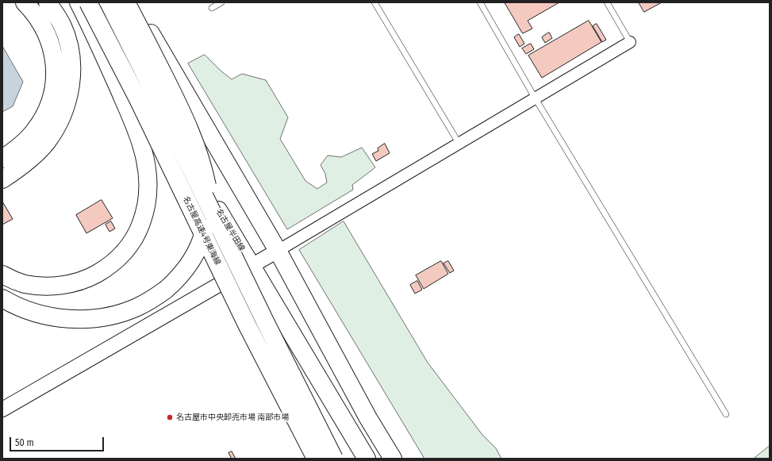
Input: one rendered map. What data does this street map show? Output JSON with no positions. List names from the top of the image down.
{
  "streets": {
    "main road": ["名古屋半田線", "名古屋高速4号東海線"]
  },
  "places": ["名古屋市中央卸売市場 南部市場"],
  "scale_bar": "50 m"
}
